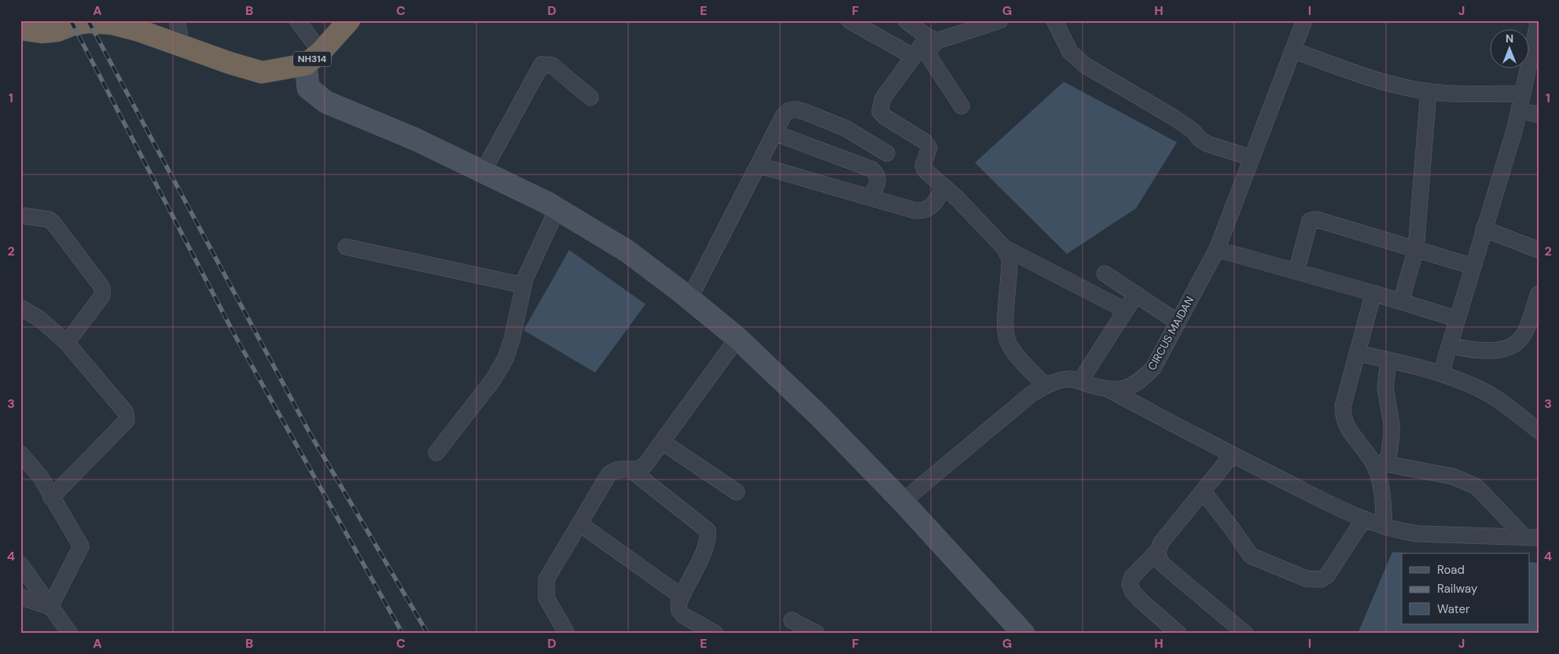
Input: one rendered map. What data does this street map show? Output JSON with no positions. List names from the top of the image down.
{
  "streets": {
    "highway": ["NH314"],
    "street": ["CIRCUS MAIDAN"]
  },
  "legend": ["Road", "Railway", "Water"],
  "north": "top",
  "grid": {
    "columns": [
      "A",
      "B",
      "C",
      "D",
      "E",
      "F",
      "G",
      "H",
      "I",
      "J"
    ],
    "rows": [
      "1",
      "2",
      "3",
      "4"
    ]
  }
}
